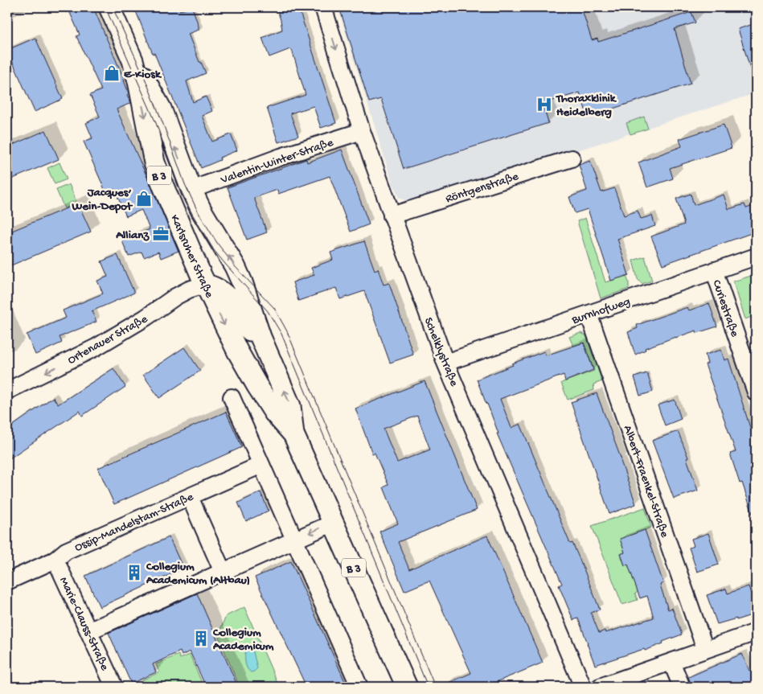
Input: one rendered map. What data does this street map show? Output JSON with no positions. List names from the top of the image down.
{
  "streets": {
    "main road": ["B 3", "Karlsruher Straße"],
    "street": [
      "Valentin-Winter-Straße",
      "Röntgenstraße",
      "Curiestraße",
      "Burnhofweg",
      "Ortenauer Straße",
      "Schelklystraße",
      "Albert-Fraenkel-Straße",
      "Ossip-Mandelstam-Straße",
      "Marie-Clauss-Straße"
    ]
  },
  "crossings": [
    ["Valentin-Winter-Straße", "Karlsruher Straße"],
    ["Valentin-Winter-Straße", "Schelklystraße"],
    ["B 3", "Karlsruher Straße"],
    ["B 3", "Ortenauer Straße"],
    ["Röntgenstraße", "Schelklystraße"],
    ["Karlsruher Straße", "Ortenauer Straße"],
    ["Curiestraße", "Burnhofweg"],
    ["Burnhofweg", "Schelklystraße"],
    ["Burnhofweg", "Albert-Fraenkel-Straße"],
    ["Ossip-Mandelstam-Straße", "Marie-Clauss-Straße"]
  ],
  "one_way": ["Ortenauer Straße"],
  "places": {
    "shop": ["E-Kiosk", "Jacques’ Wein-Depot"],
    "hospital": ["Thoraxklinik Heidelberg"],
    "office": ["Allianz"],
    "building": ["Collegium Academicum (Altbau)", "Collegium Academicum"]
  }
}
